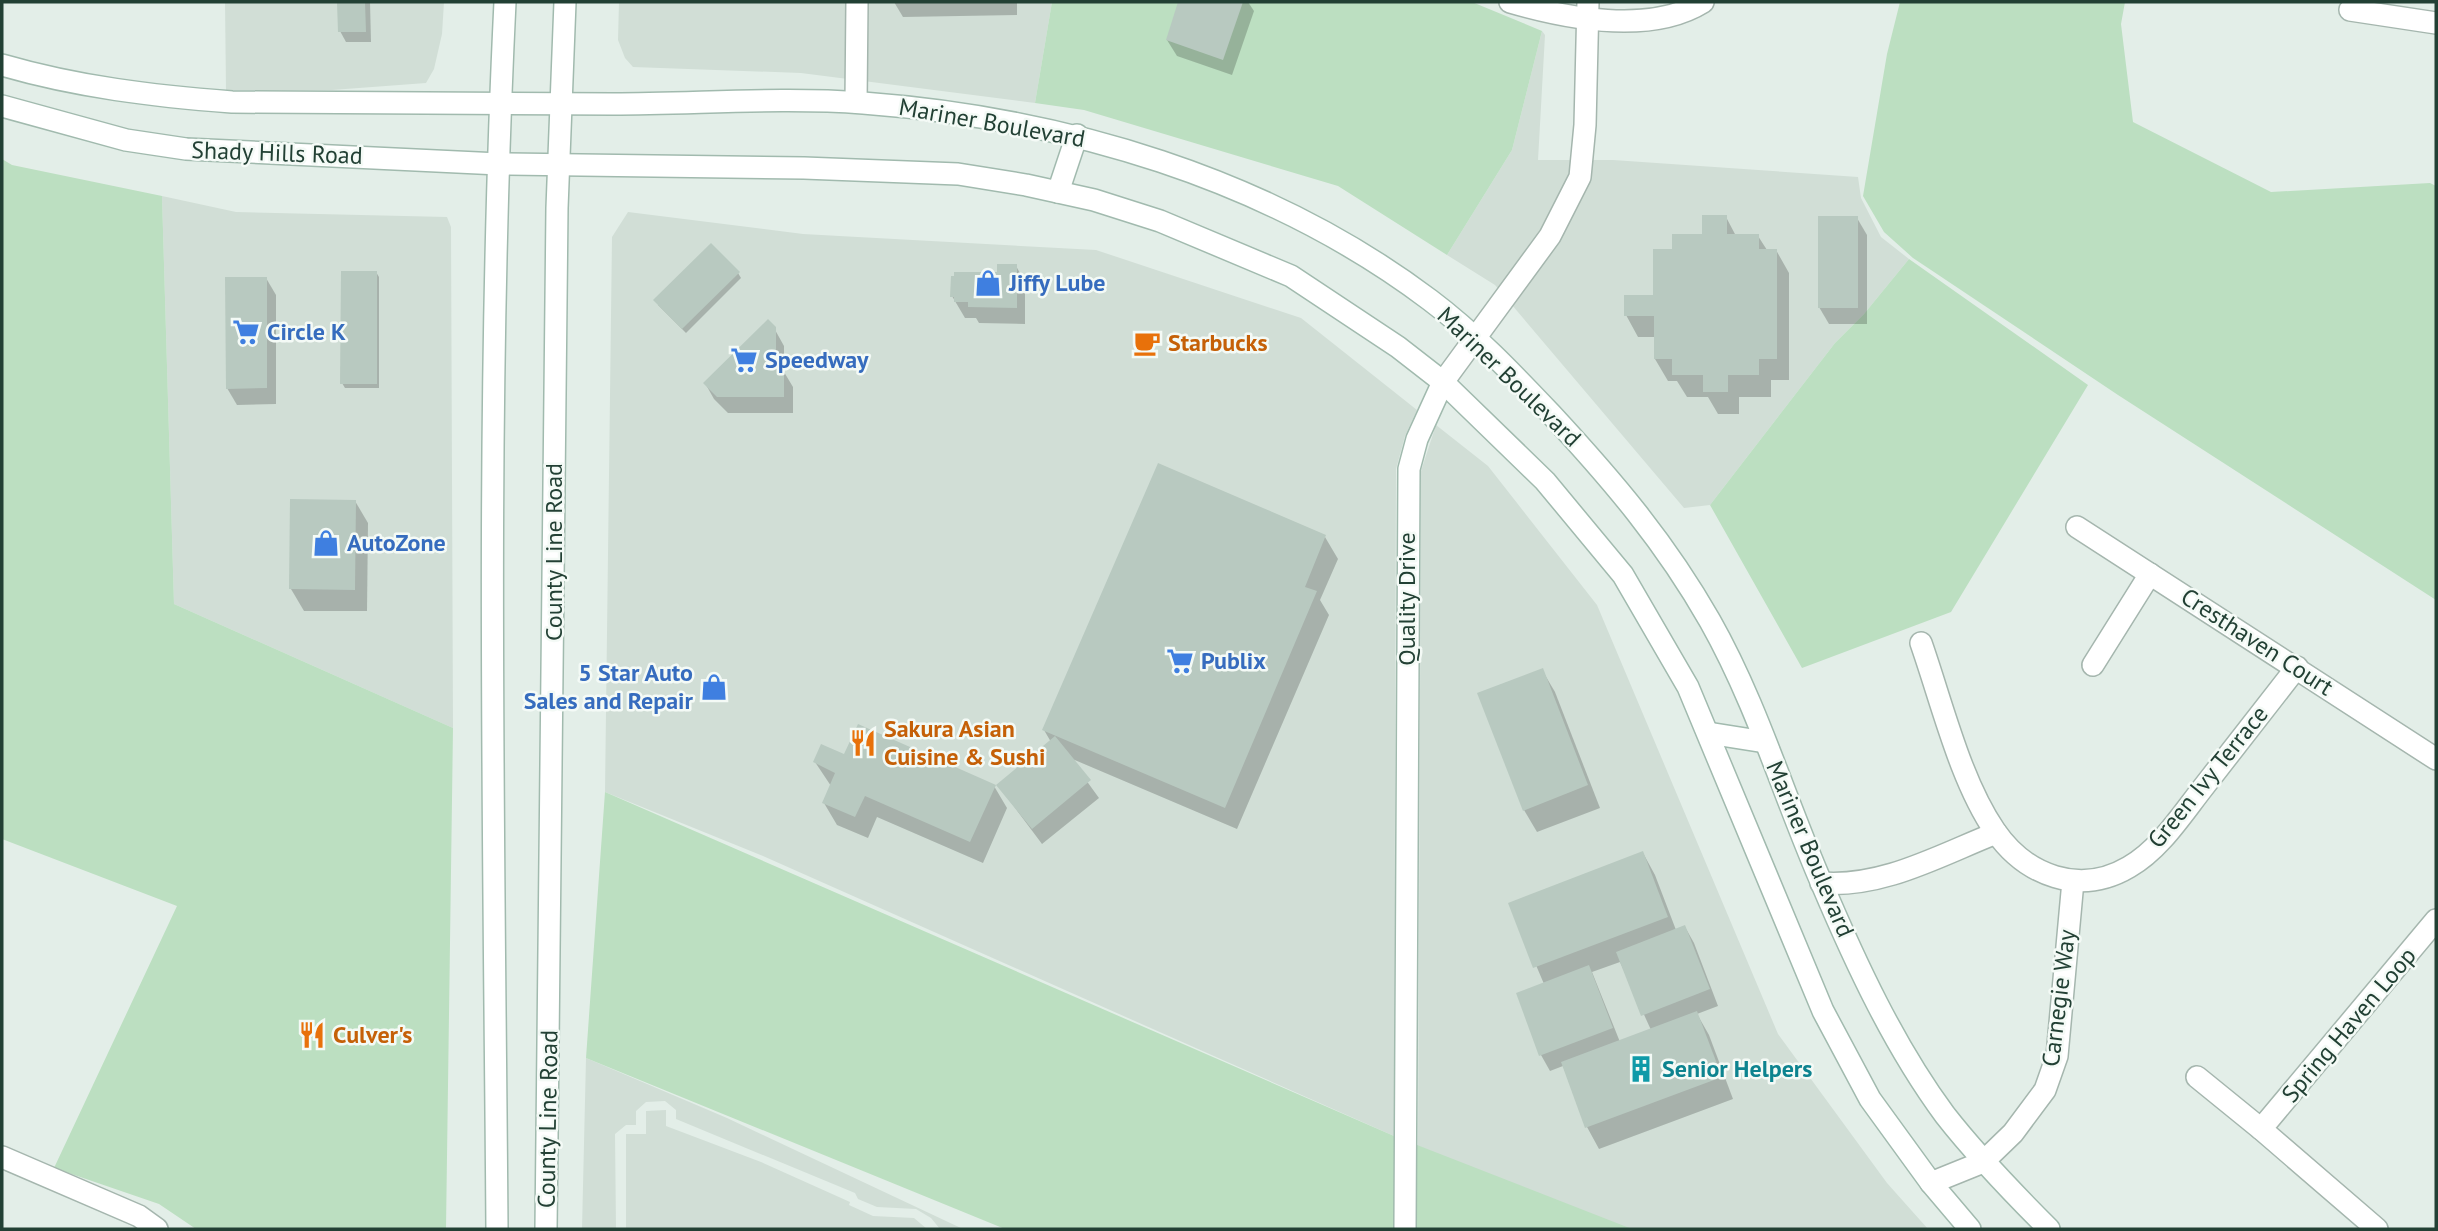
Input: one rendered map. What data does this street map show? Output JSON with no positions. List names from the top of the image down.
{
  "streets": {
    "main road": [
      "Mariner Boulevard",
      "Shady Hills Road",
      "County Line Road",
      "Quality Drive",
      "Cresthaven Court",
      "Green Ivy Terrace",
      "Carnegie Way",
      "Spring Haven Loop"
    ]
  },
  "crossings": [
    ["Mariner Boulevard", "Shady Hills Road"],
    ["Mariner Boulevard", "County Line Road"],
    ["Mariner Boulevard", "Quality Drive"],
    ["Mariner Boulevard", "Carnegie Way"],
    ["Shady Hills Road", "County Line Road"],
    ["Cresthaven Court", "Green Ivy Terrace"],
    ["Green Ivy Terrace", "Carnegie Way"]
  ],
  "places": {
    "shop": ["Jiffy Lube", "AutoZone", "5 Star Auto Sales and Repair"],
    "supermarket": ["Circle K", "Speedway", "Publix"],
    "cafe": ["Starbucks"],
    "restaurant": ["Sakura Asian Cuisine & Sushi", "Culver's"],
    "building": ["Senior Helpers"]
  }
}
